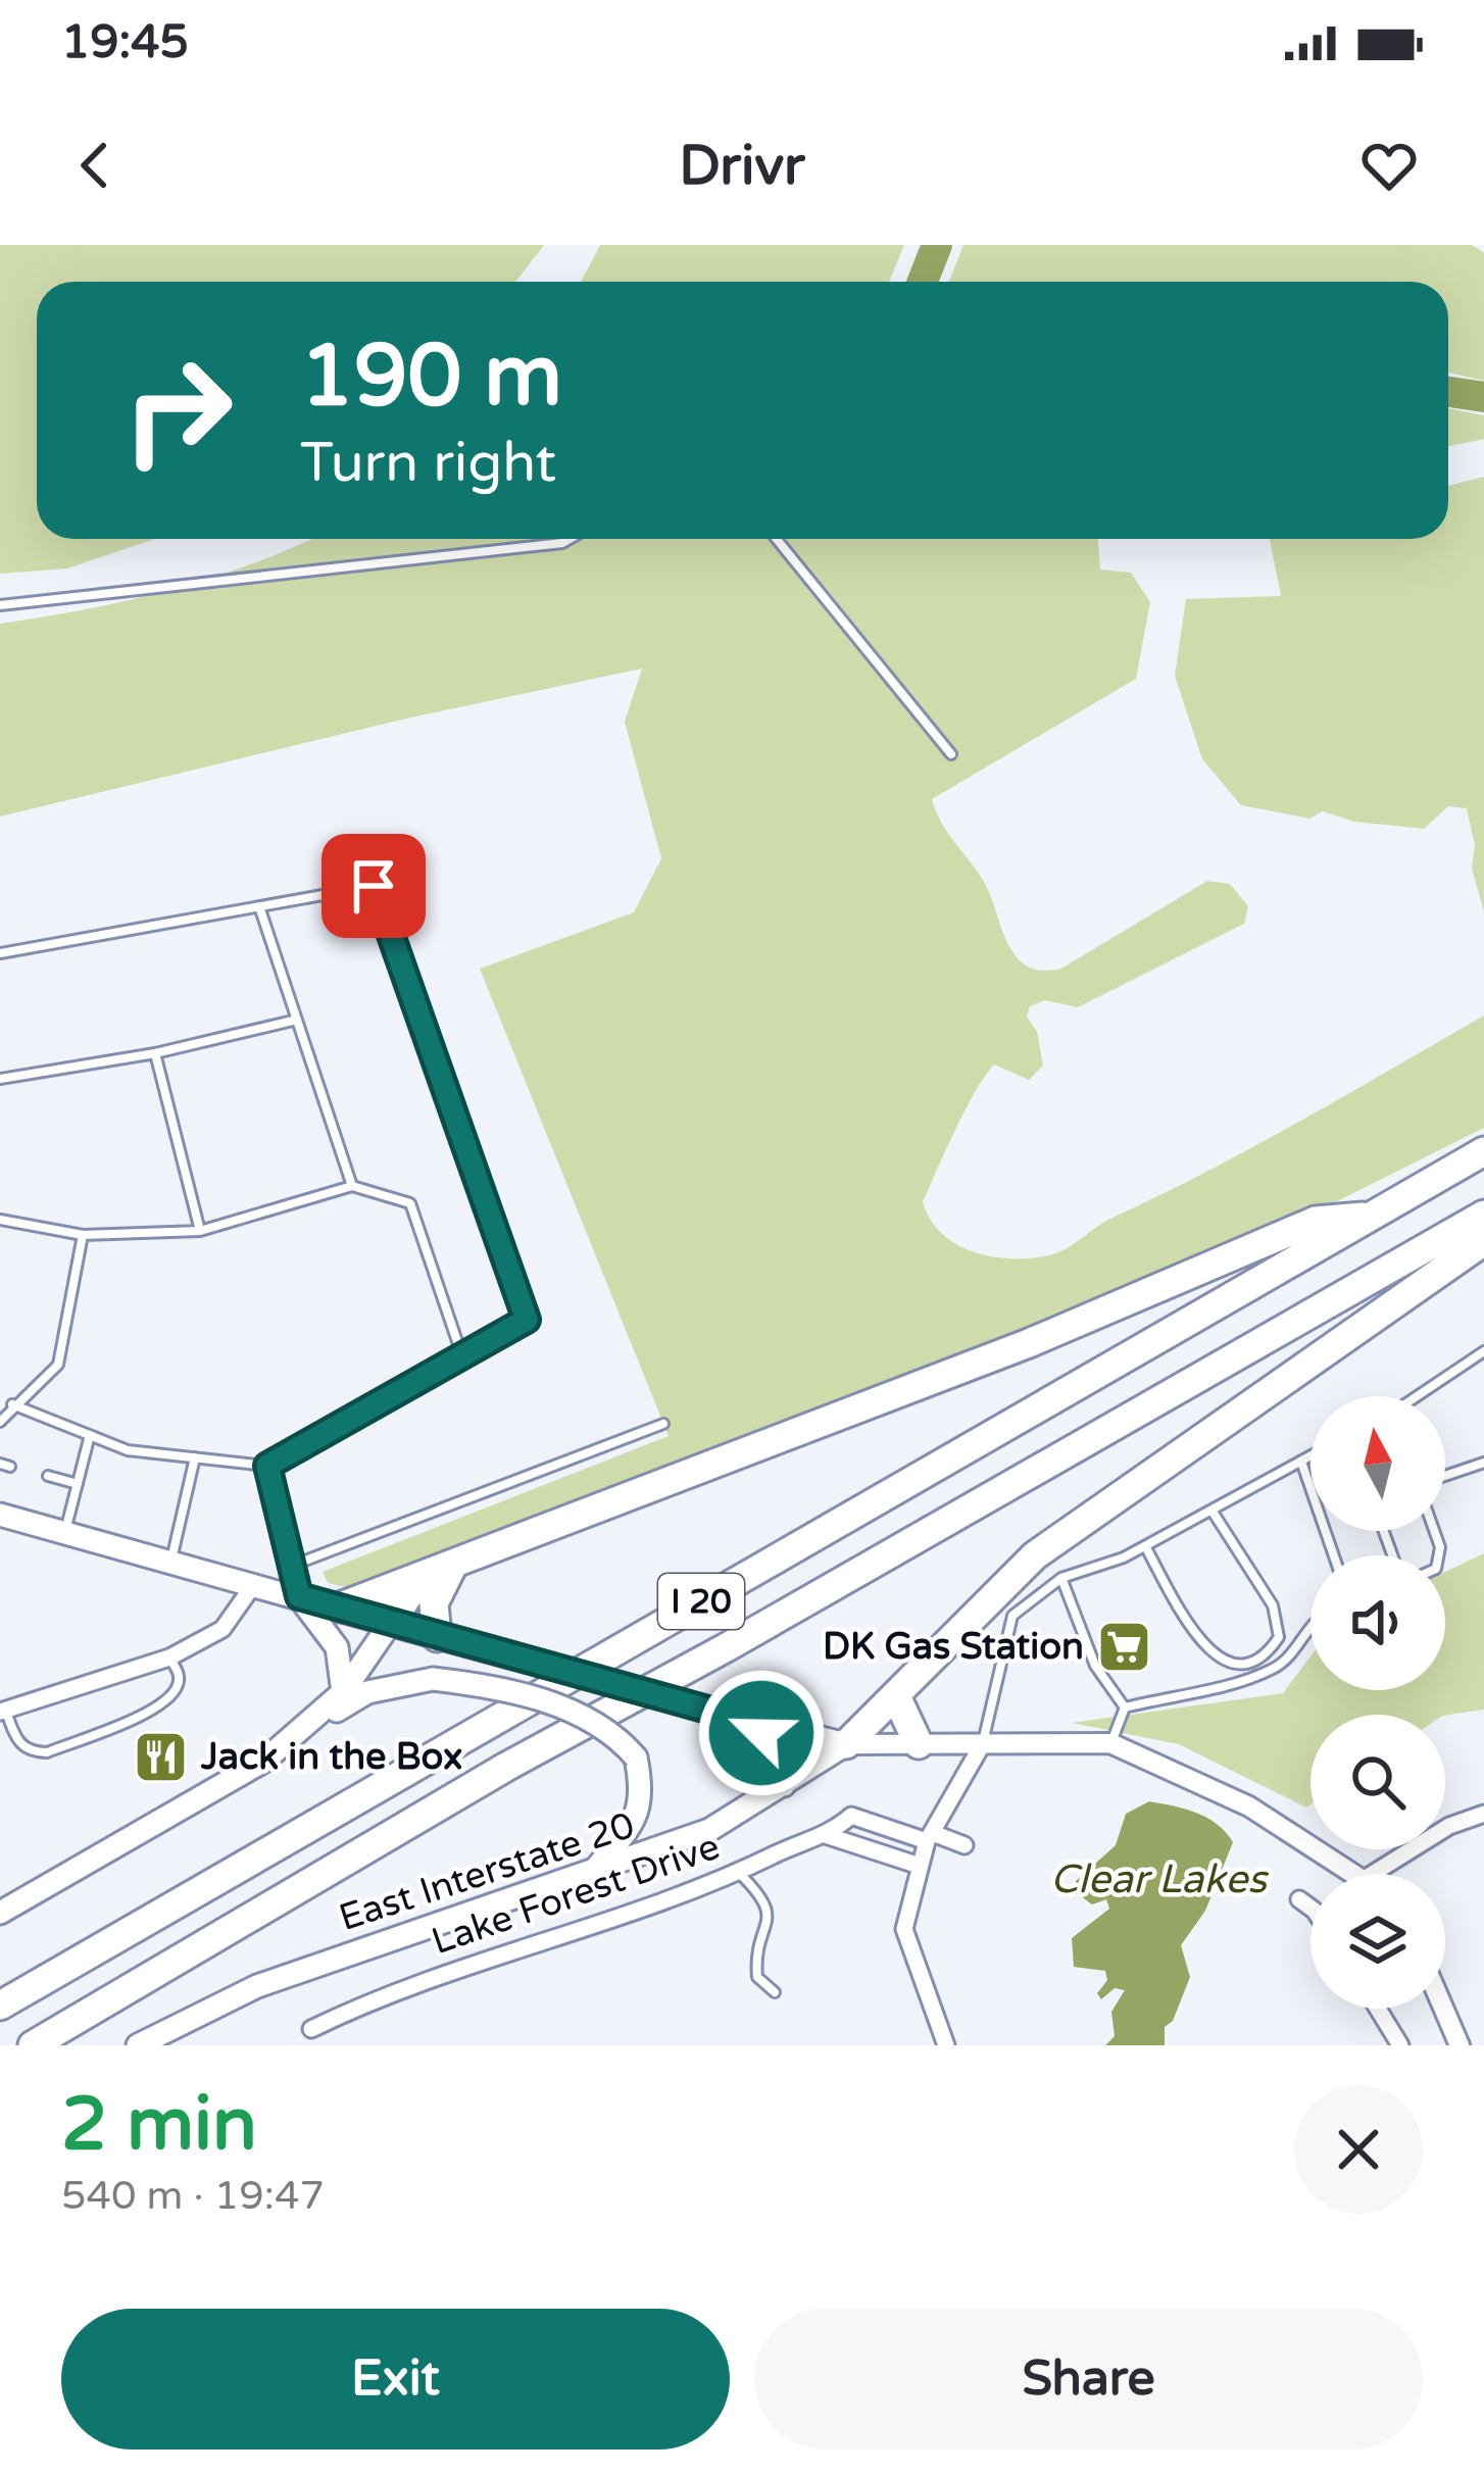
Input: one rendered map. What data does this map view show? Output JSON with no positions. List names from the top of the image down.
{
  "streets": {
    "highway": ["I 20"],
    "main road": ["East Interstate 20"],
    "street": ["Lake Forest Drive"]
  },
  "water": ["Clear Lakes"],
  "places": {
    "supermarket": ["DK Gas Station"],
    "restaurant": ["Jack in the Box"]
  },
  "north": "top",
  "page": {
    "status": "19:45",
    "header": "Drivr",
    "turn": ["190 m", "Turn right"],
    "heading": ["2 min", "540 m · 19:47"],
    "buttons": ["Exit", "Share"]
  }
}
